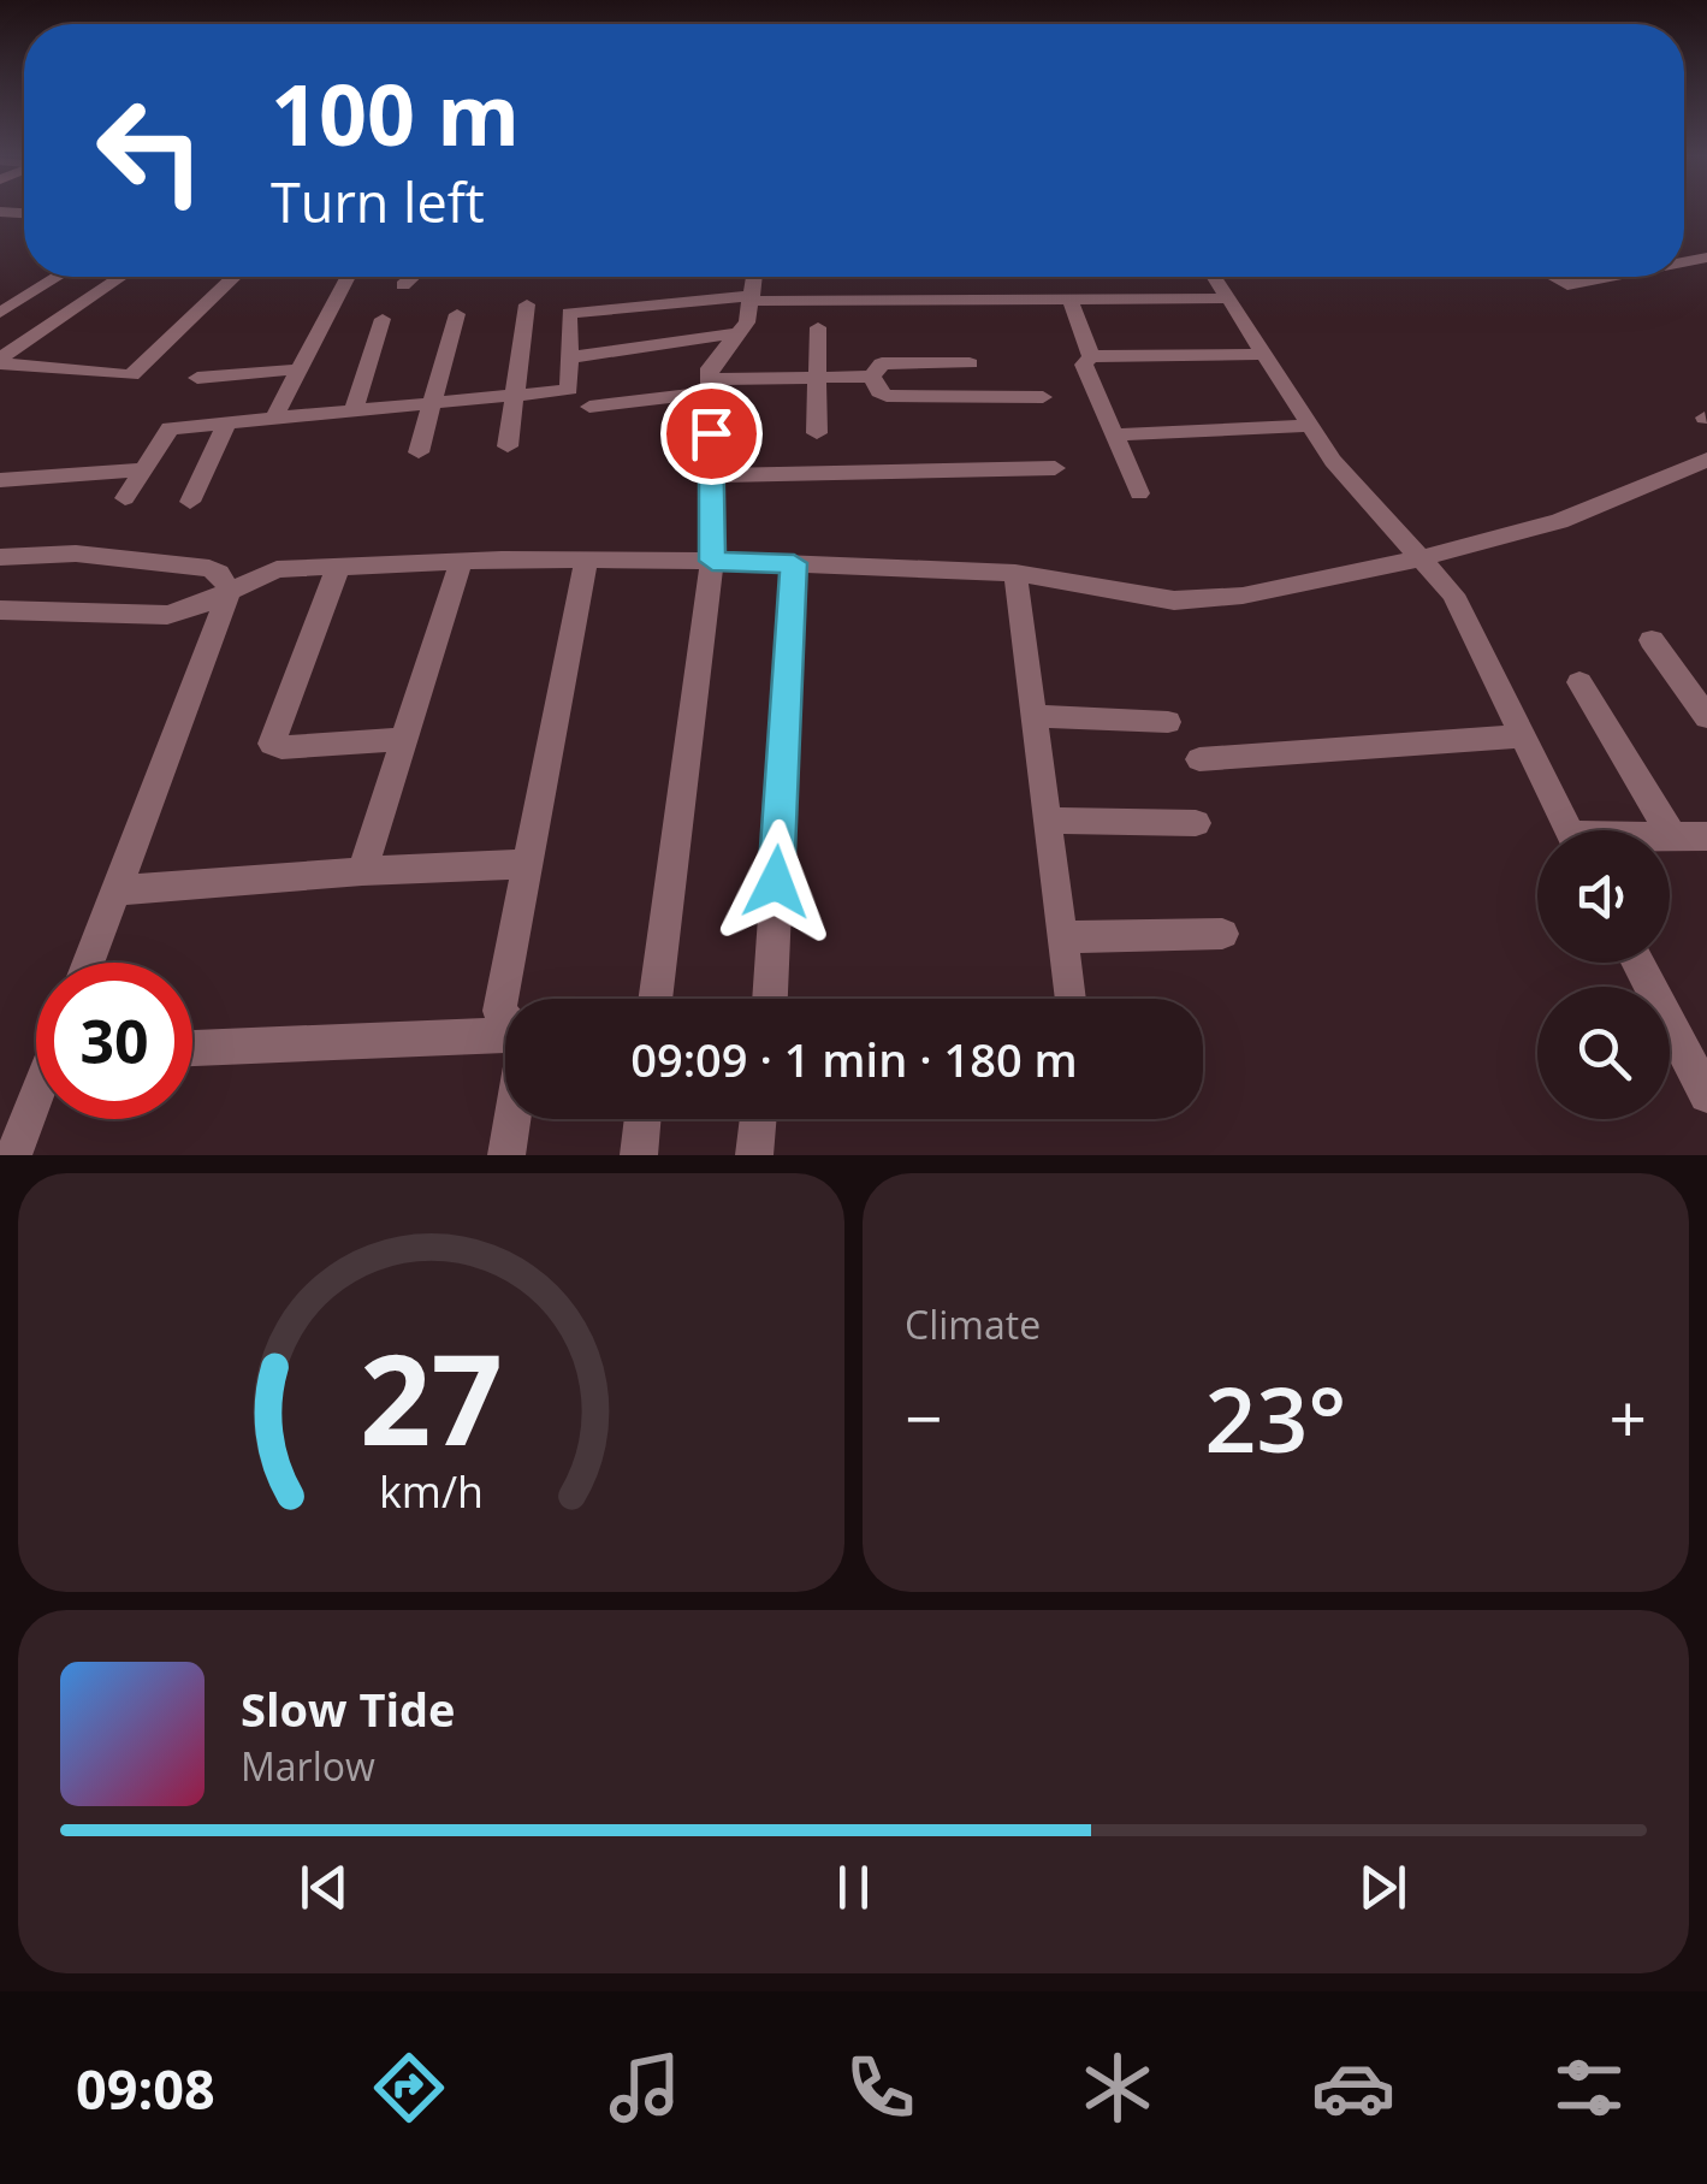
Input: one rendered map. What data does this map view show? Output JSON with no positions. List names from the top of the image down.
{
  "page": {
    "turn": ["100 m", "Turn left"],
    "limit": "30",
    "trip": "09:09 · 1 min · 180 m",
    "tile": "Climate",
    "heat": ["−", "23°", "+"],
    "song": ["Slow Tide", "Marlow"],
    "tabs": "09:08",
    "gauge": ["27", "km/h"]
  }
}
